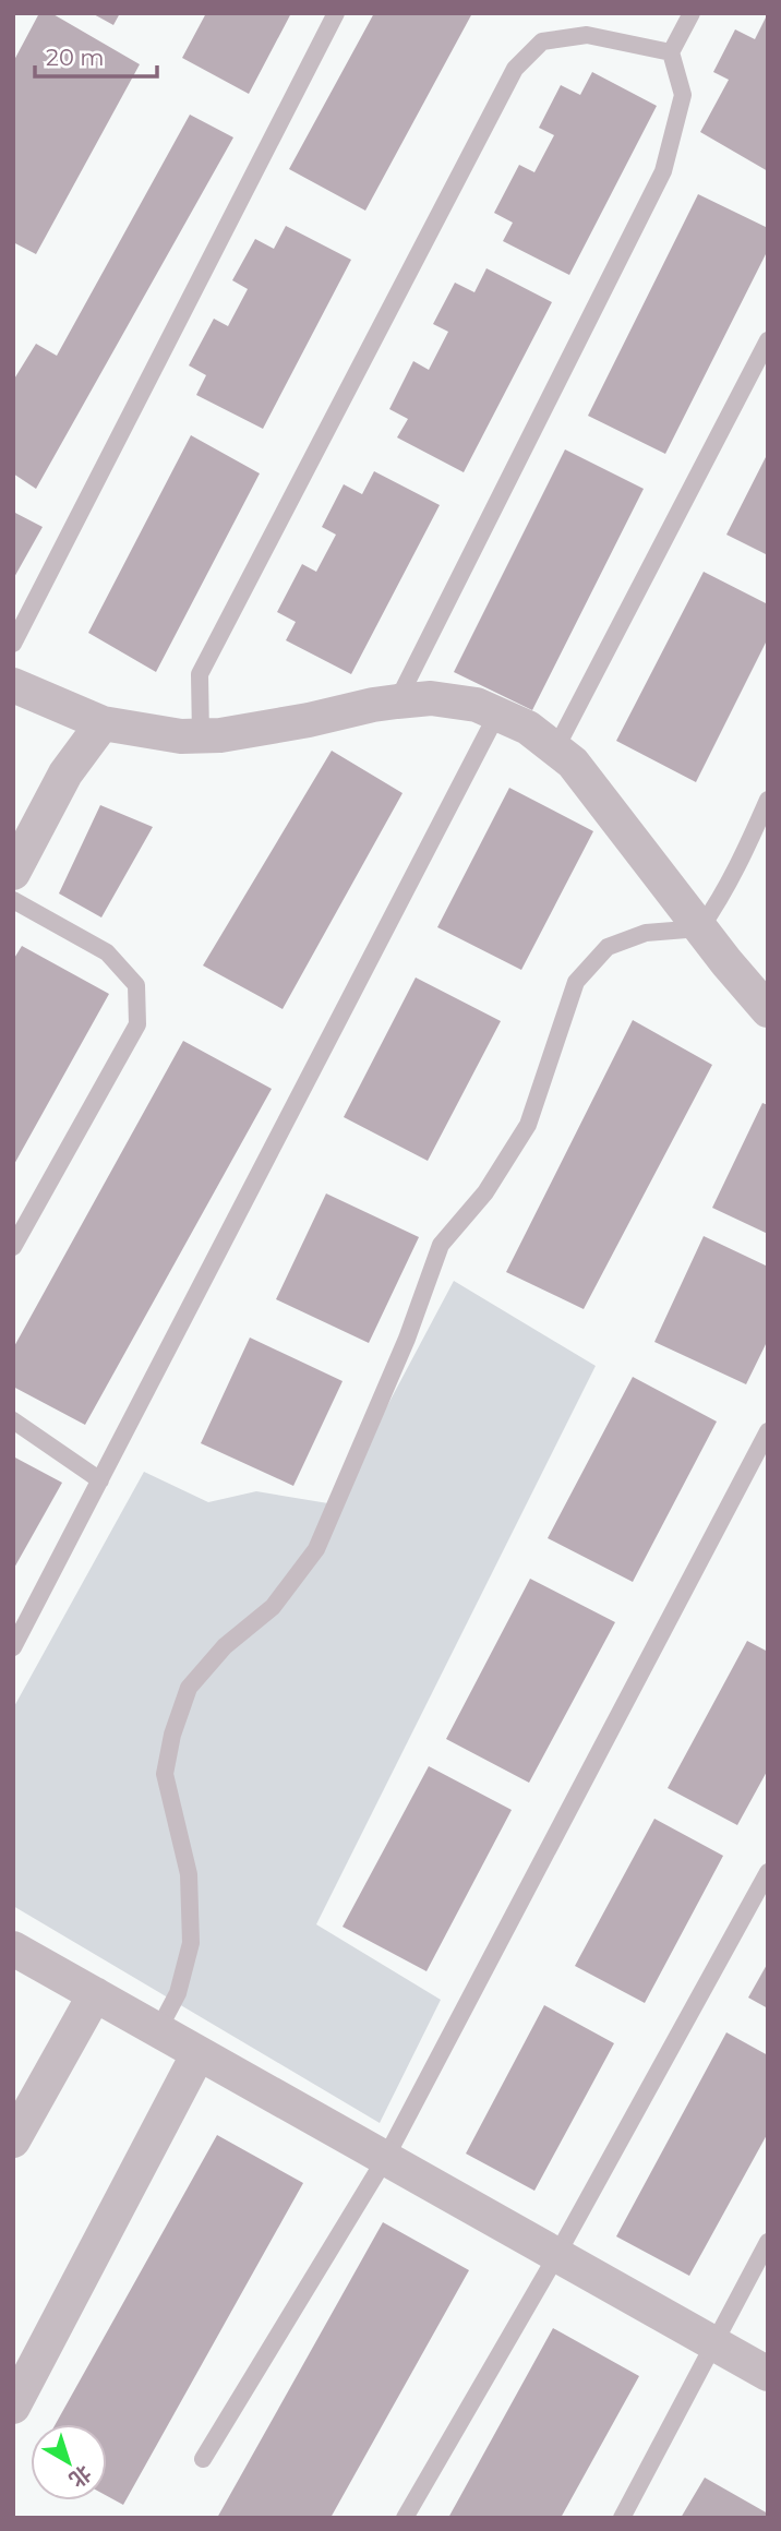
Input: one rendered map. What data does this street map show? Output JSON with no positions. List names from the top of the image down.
{
  "scale_bar": "20 m",
  "north": "bottom right"
}
